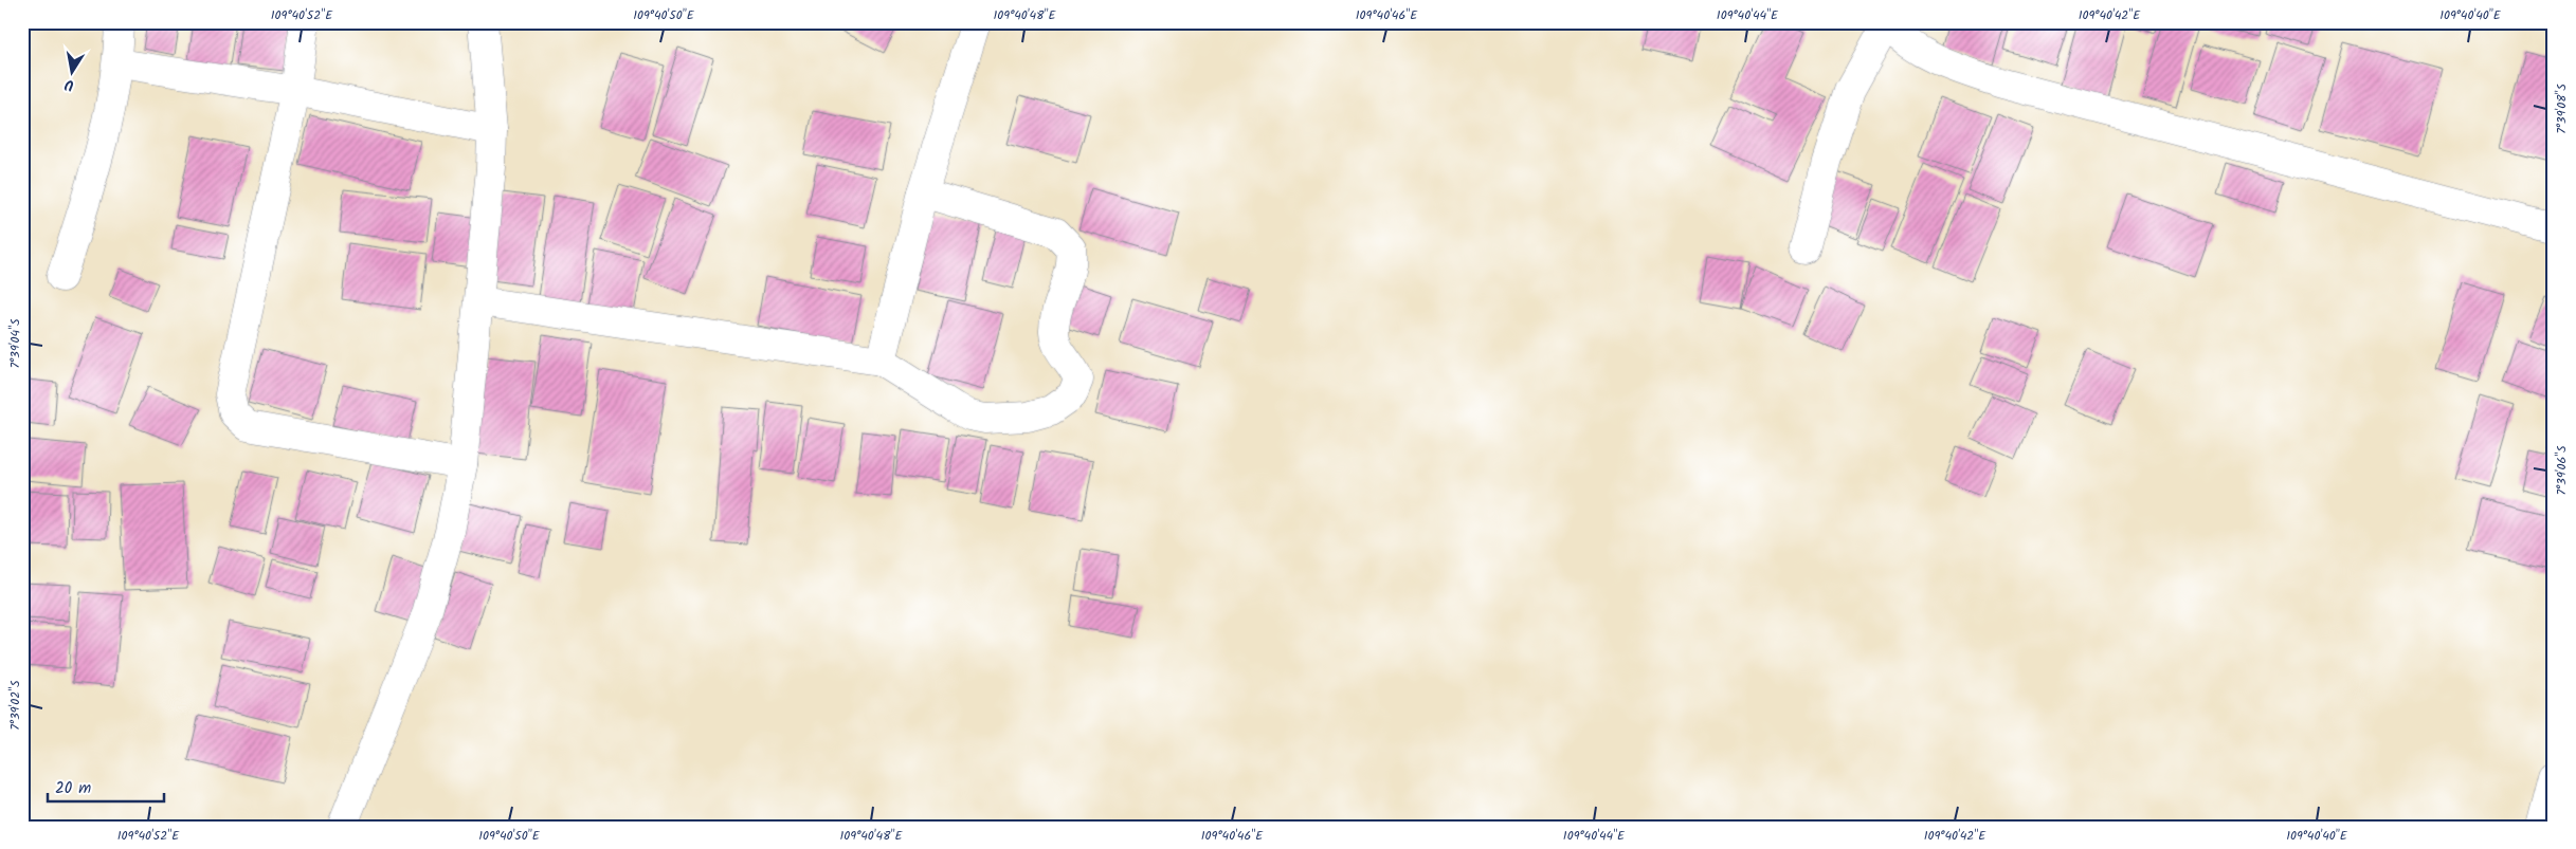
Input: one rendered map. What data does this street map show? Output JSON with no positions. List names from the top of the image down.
{
  "scale_bar": "20 m",
  "north": "bottom",
  "coordinates": [
    "109°40'52\"E",
    "109°40'50\"E",
    "109°40'48\"E",
    "109°40'46\"E",
    "109°40'44\"E",
    "109°40'42\"E",
    "109°40'40\"E",
    "7°39'08\"S",
    "7°39'04\"S",
    "7°39'06\"S",
    "7°39'02\"S"
  ]
}
